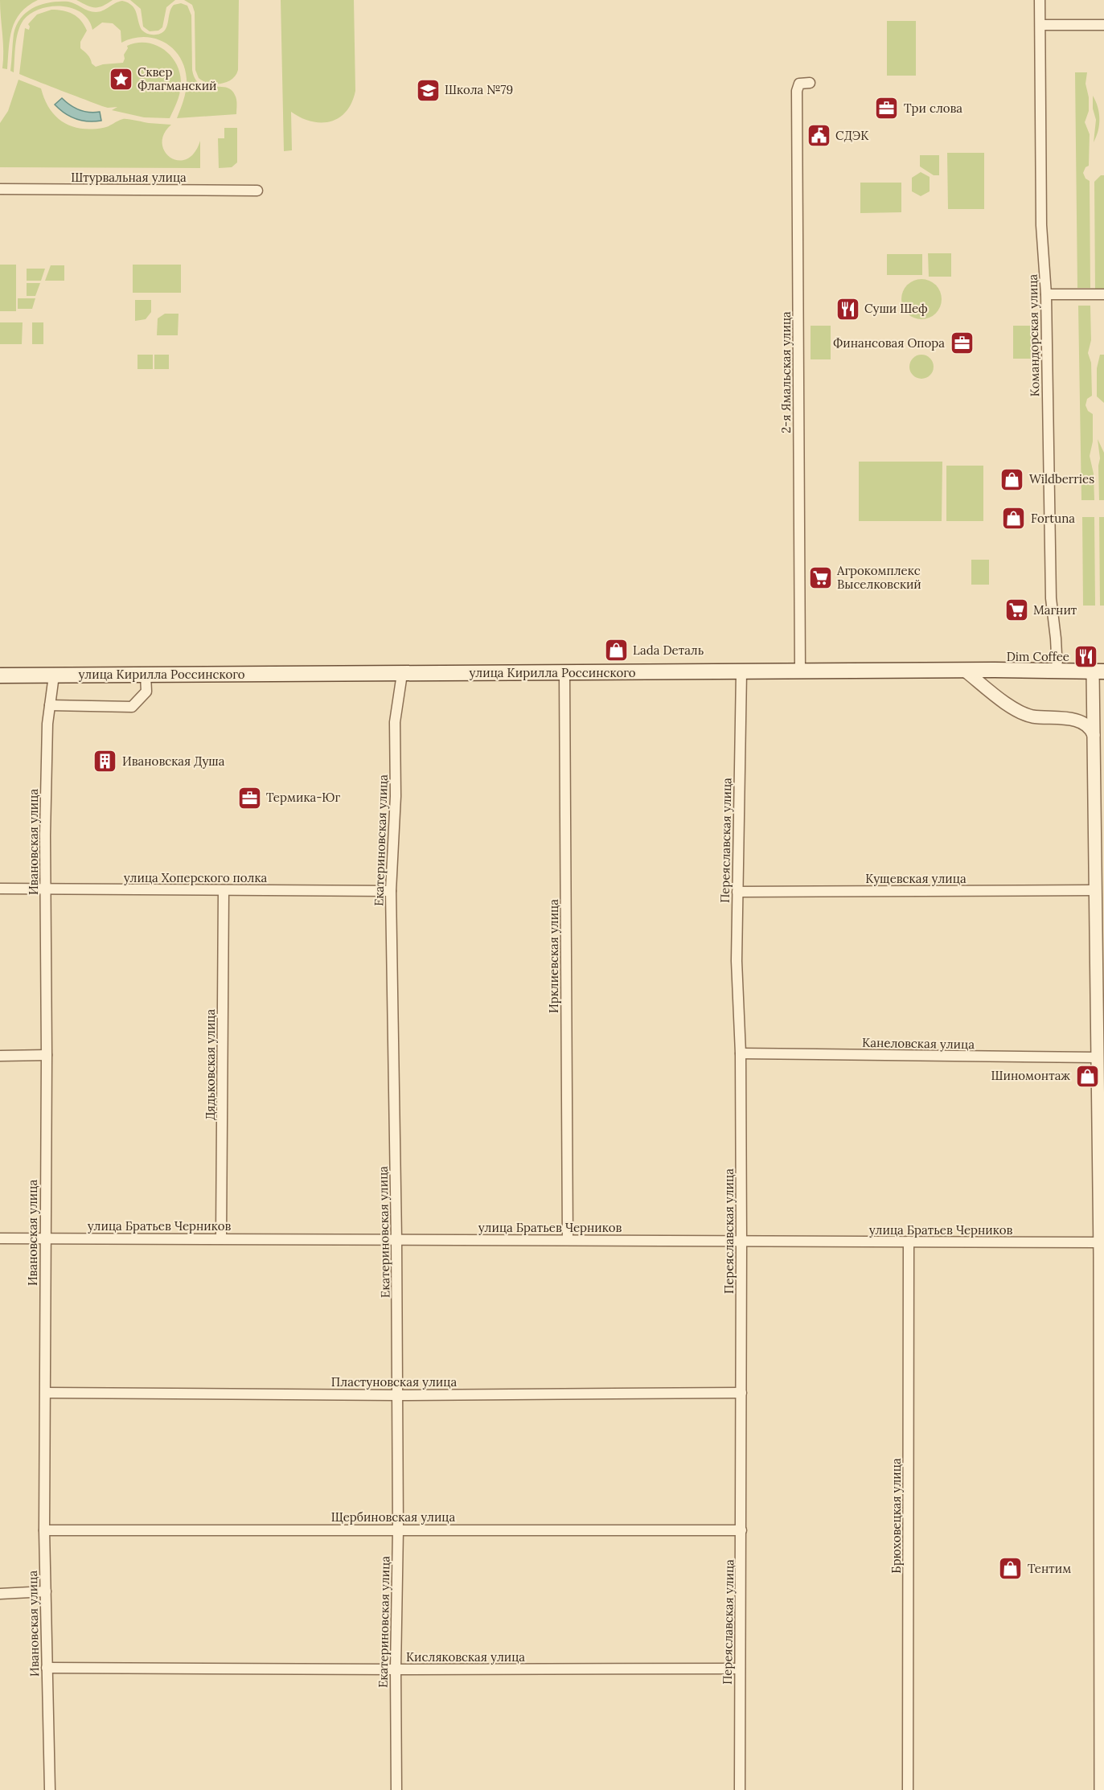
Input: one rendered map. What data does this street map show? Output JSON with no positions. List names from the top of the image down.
{
  "streets": {
    "main road": ["улица Кирилла Россинского"],
    "street": [
      "Штурвальная улица",
      "Командорская улица",
      "2-я Ямальская улица",
      "Екатериновская улица",
      "Переяславская улица",
      "Ивановская улица",
      "улица Хоперского полка",
      "Кущевская улица",
      "Ирклиевская улица",
      "Канеловская улица",
      "Дядьковская улица",
      "улица Братьев Черников",
      "Пластуновская улица",
      "Брюховецкая улица",
      "Щербиновская улица",
      "Кисляковская улица"
    ]
  },
  "crossings": [
    ["Командорская улица", "улица Кирилла Россинского"],
    ["2-я Ямальская улица", "улица Кирилла Россинского"],
    ["улица Кирилла Россинского", "Екатериновская улица"],
    ["улица Кирилла Россинского", "Переяславская улица"],
    ["улица Кирилла Россинского", "Ивановская улица"],
    ["улица Кирилла Россинского", "Ирклиевская улица"],
    ["Екатериновская улица", "улица Хоперского полка"],
    ["Екатериновская улица", "улица Братьев Черников"],
    ["Екатериновская улица", "Пластуновская улица"],
    ["Екатериновская улица", "Щербиновская улица"],
    ["Екатериновская улица", "Кисляковская улица"],
    ["Переяславская улица", "Кущевская улица"],
    ["Переяславская улица", "Канеловская улица"],
    ["Переяславская улица", "улица Братьев Черников"],
    ["Переяславская улица", "Пластуновская улица"],
    ["Переяславская улица", "Щербиновская улица"],
    ["Переяславская улица", "Кисляковская улица"],
    ["Ивановская улица", "улица Хоперского полка"],
    ["Ивановская улица", "улица Братьев Черников"],
    ["Ивановская улица", "Пластуновская улица"],
    ["Ивановская улица", "Щербиновская улица"],
    ["Ивановская улица", "Кисляковская улица"],
    ["улица Хоперского полка", "Дядьковская улица"],
    ["Ирклиевская улица", "улица Братьев Черников"],
    ["Дядьковская улица", "улица Братьев Черников"],
    ["улица Братьев Черников", "Брюховецкая улица"]
  ],
  "places": {
    "place": ["Сквер Флагманский"],
    "school or university": ["Школа №79"],
    "office": ["Три слова", "Финансовая Опора", "Термика-Юг"],
    "public building": ["СДЭК"],
    "restaurant": ["Суши Шеф", "Dim Coffee"],
    "shop": [
      "Wildberries",
      "Fortuna",
      "Lada Dеталь",
      "Шиномонтаж",
      "Тентим"
    ],
    "supermarket": ["Агрокомплекс Выселковский", "Магнит"],
    "building": ["Ивановская Душа"]
  }
}
